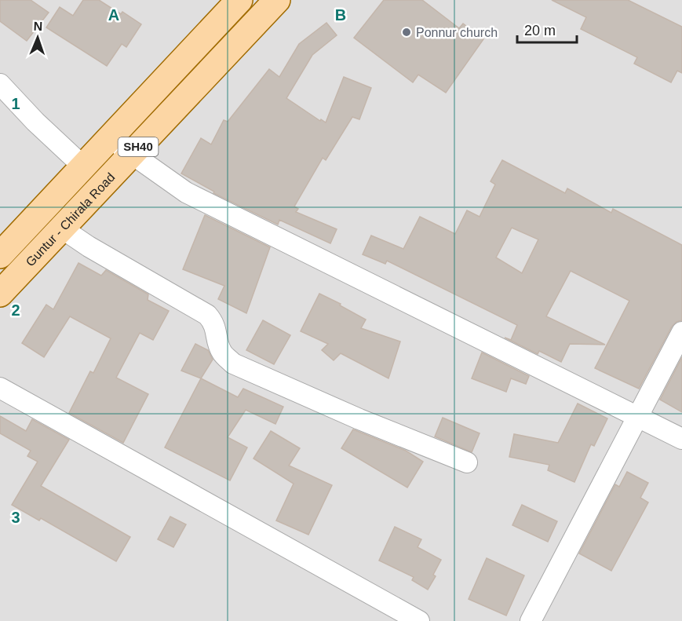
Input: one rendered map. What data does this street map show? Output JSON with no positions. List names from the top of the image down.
{
  "streets": {
    "main road": ["SH40", "Guntur - Chirala Road"]
  },
  "places": ["Ponnur church"],
  "scale_bar": "20 m",
  "north": "top",
  "grid": {
    "columns": ["A", "B"],
    "rows": ["1", "2", "3"]
  }
}
